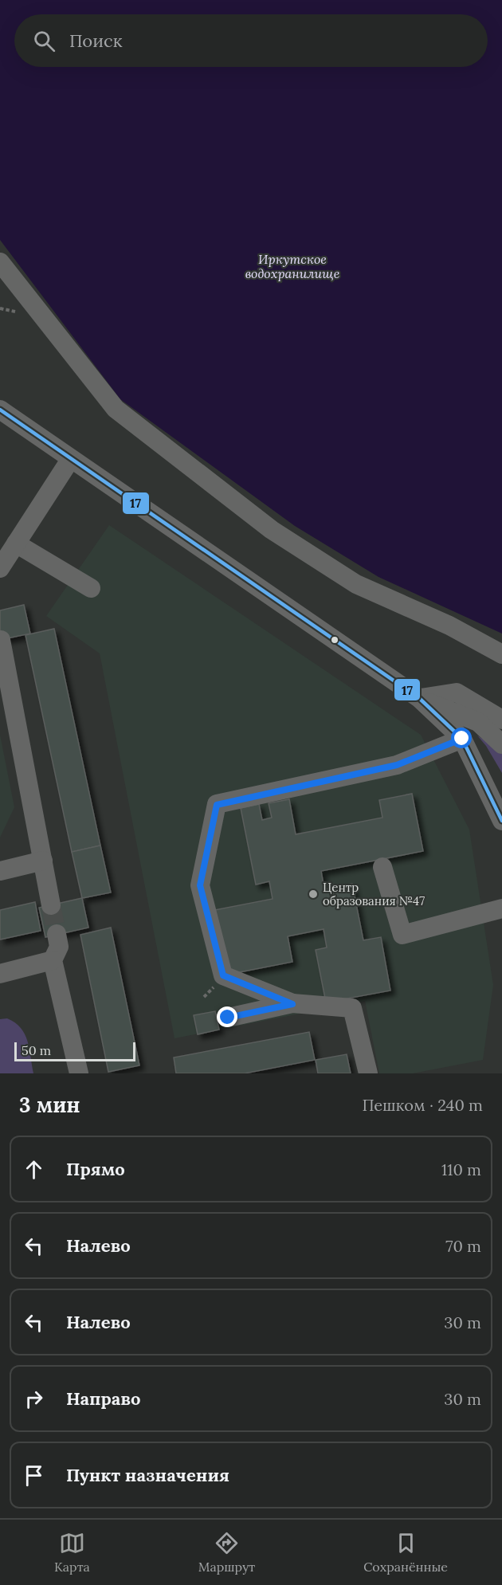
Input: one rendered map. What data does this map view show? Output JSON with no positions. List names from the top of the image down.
{
  "water": ["Иркутское водохранилище"],
  "places": ["Центр образования №47"],
  "lines": ["transit line 17"],
  "scale_bar": "50 m",
  "page": {
    "search": "Поиск",
    "scale": "50 m",
    "heading": ["3 мин", "Пешком · 240 m"],
    "list": [
      ["Прямо", "110 m"],
      ["Налево", "70 m"],
      ["Налево", "30 m"],
      ["Направо", "30 m"],
      "Пункт назначения"
    ],
    "nav": ["Карта", "Маршрут", "Сохранённые"]
  }
}
